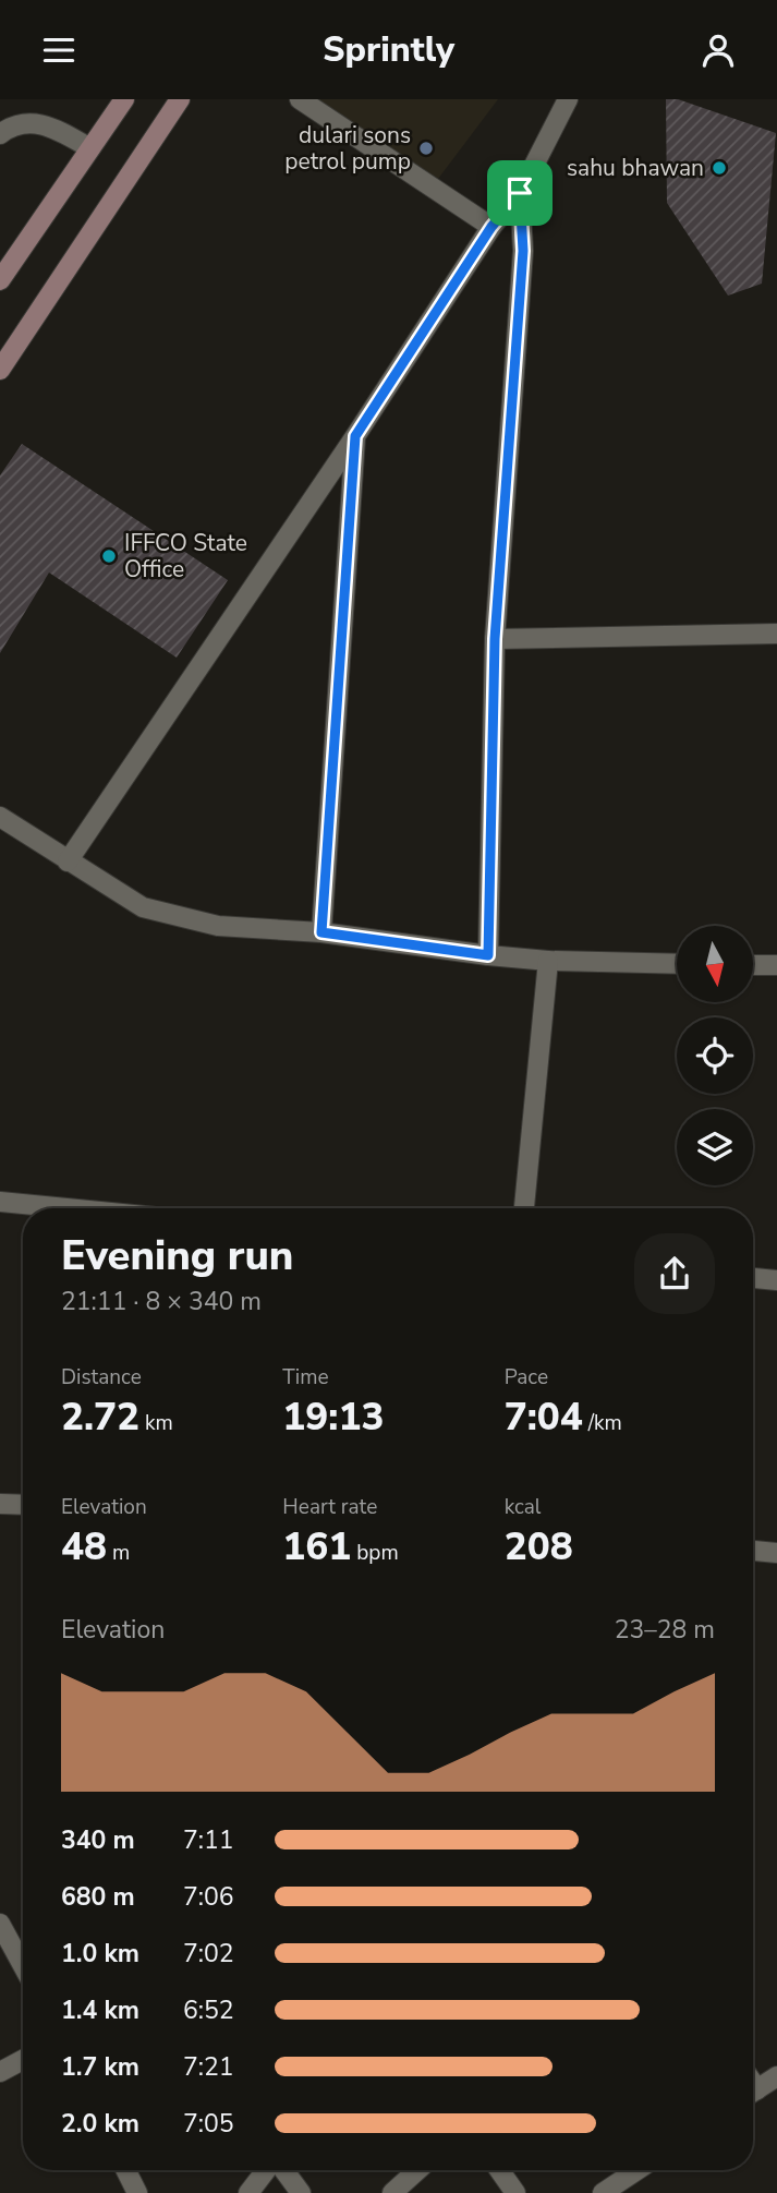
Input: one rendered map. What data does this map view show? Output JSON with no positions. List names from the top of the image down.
{
  "places": ["dulari sons petrol pump", "sahu bhawan", "IFFCO State Office"],
  "north": "bottom",
  "page": {
    "header": "Sprintly",
    "heading": ["Evening run", "21:11 · 8 × 340 m"],
    "stats": [
      ["Distance", "2.72 km"],
      ["Time", "19:13"],
      ["Pace", "7:04 /km"],
      ["Elevation", "48 m"],
      ["Heart rate", "161 bpm"],
      ["kcal", "208"]
    ],
    "chart": ["Elevation", "23–28 m"],
    "list": [
      {
        "name": "340 m",
        "note": "7:11"
      },
      {
        "name": "680 m",
        "note": "7:06"
      },
      {
        "name": "1.0 km",
        "note": "7:02"
      },
      {
        "name": "1.4 km",
        "note": "6:52"
      },
      {
        "name": "1.7 km",
        "note": "7:21"
      },
      {
        "name": "2.0 km",
        "note": "7:05"
      }
    ]
  }
}
